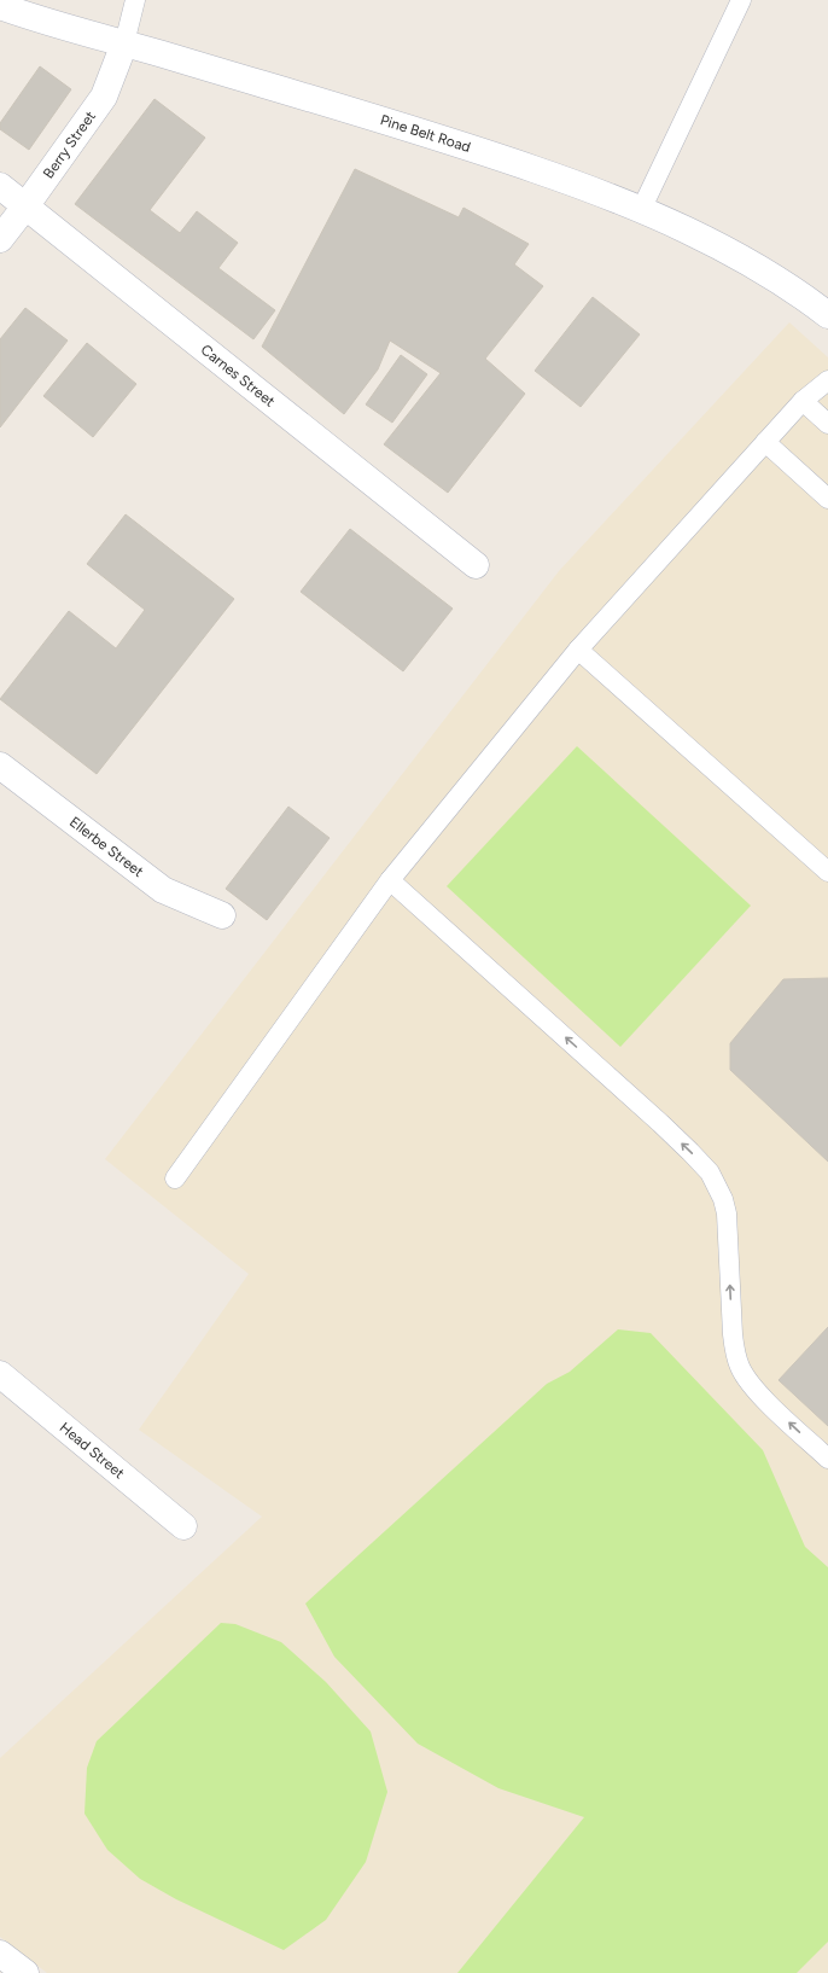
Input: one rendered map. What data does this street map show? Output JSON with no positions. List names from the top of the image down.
{
  "streets": {
    "street": [
      "Pine Belt Road",
      "Berry Street",
      "Carnes Street",
      "Ellerbe Street",
      "Head Street"
    ]
  },
  "crossings": [
    ["Pine Belt Road", "Berry Street"],
    ["Berry Street", "Carnes Street"]
  ]
}
